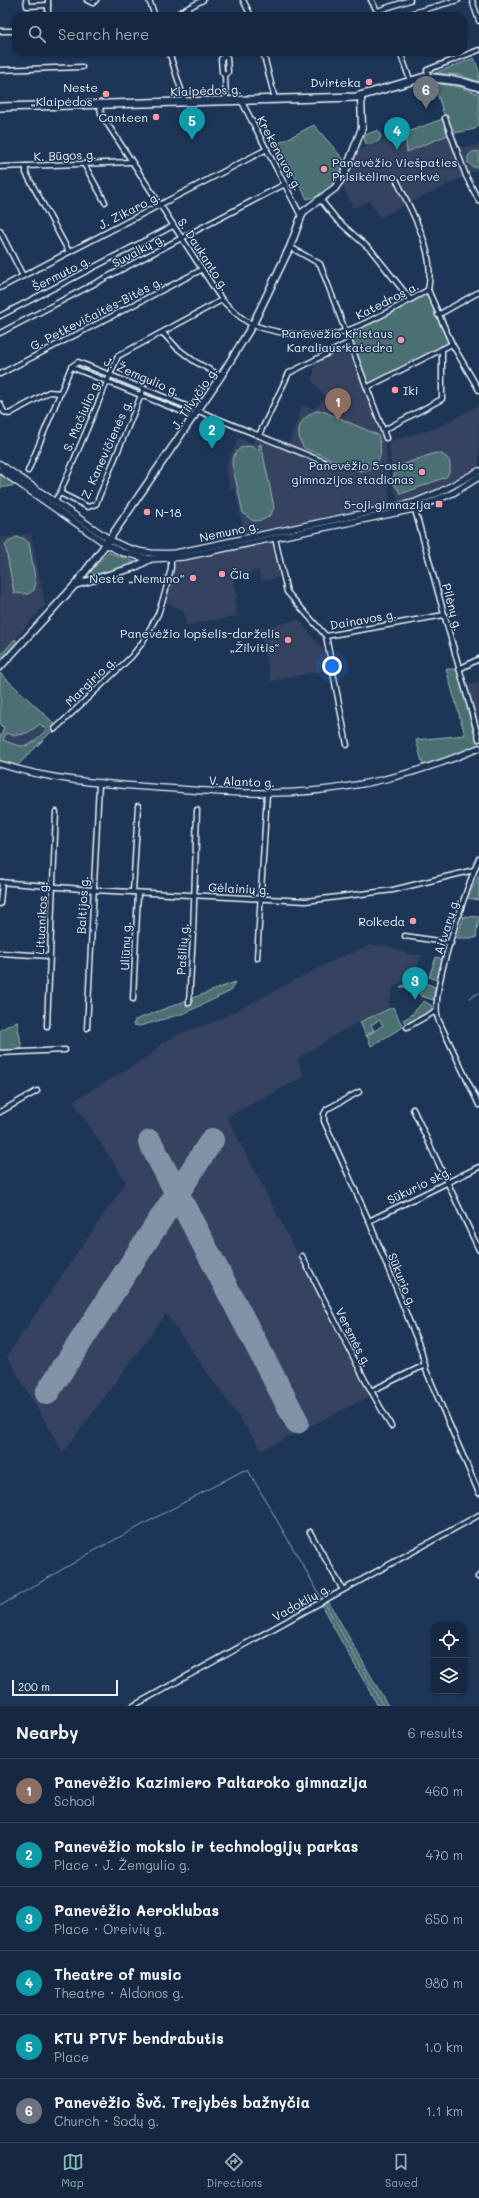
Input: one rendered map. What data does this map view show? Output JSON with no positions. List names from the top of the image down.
{
  "streets": {
    "highway": ["Klaipėdos g."],
    "main road": ["J. Tilvyčio g.", "Nemuno g.", "V. Alanto g."],
    "street": [
      "Krekenavos g.",
      "K. Būgos g.",
      "J. Zikaro g.",
      "Suvalkų g.",
      "S. Daukanto g.",
      "Šermuto g.",
      "Katedros a.",
      "G. Petkevičaitės-Bitės g.",
      "J. Žemgulio g.",
      "S. Mačiulio g.",
      "Z. Kanevičienės g.",
      "Pilėnų g.",
      "Dainavos g.",
      "Margirio g.",
      "Gėlainių g.",
      "Baltijos g.",
      "Lituanikos g.",
      "Aitvarų g.",
      "Uliūnų g.",
      "Pašilių g.",
      "Sūkurio skg.",
      "Sūkurio g.",
      "Versmės g.",
      "Vadoklių g."
    ]
  },
  "crossings": [
    ["Klaipėdos g.", "Krekenavos g."],
    ["Klaipėdos g.", "S. Daukanto g."],
    ["Klaipėdos g.", "J. Tilvyčio g."],
    ["Krekenavos g.", "J. Zikaro g."],
    ["Krekenavos g.", "Suvalkų g."],
    ["Krekenavos g.", "J. Tilvyčio g."],
    ["K. Būgos g.", "S. Daukanto g."],
    ["J. Zikaro g.", "S. Daukanto g."],
    ["Suvalkų g.", "S. Daukanto g."],
    ["S. Daukanto g.", "Šermuto g."],
    ["S. Daukanto g.", "Katedros a."],
    ["S. Daukanto g.", "G. Petkevičaitės-Bitės g."],
    ["S. Daukanto g.", "J. Tilvyčio g."],
    ["S. Daukanto g.", "S. Mačiulio g."],
    ["J. Žemgulio g.", "J. Tilvyčio g."],
    ["J. Žemgulio g.", "S. Mačiulio g."],
    ["J. Žemgulio g.", "Z. Kanevičienės g."],
    ["J. Tilvyčio g.", "Nemuno g."],
    ["S. Mačiulio g.", "Z. Kanevičienės g."],
    ["S. Mačiulio g.", "Nemuno g."],
    ["Nemuno g.", "Pilėnų g."],
    ["Nemuno g.", "Dainavos g."],
    ["Nemuno g.", "Margirio g."],
    ["Pilėnų g.", "Dainavos g."],
    ["V. Alanto g.", "Baltijos g."],
    ["Gėlainių g.", "Baltijos g."],
    ["Gėlainių g.", "Lituanikos g."],
    ["Gėlainių g.", "Aitvarų g."],
    ["Gėlainių g.", "Uliūnų g."],
    ["Gėlainių g.", "Pašilių g."],
    ["Sūkurio skg.", "Sūkurio g."]
  ],
  "places": {
    "other": [
      "Dvirteka",
      "Neste „Klaipėdos“",
      "Canteen",
      "Panevėžio Viešpaties Prisikėlimo cerkvė",
      "Panevėžio Kristaus Karaliaus katedra",
      "Iki",
      "Panevėžio 5-osios gimnazijos stadionas",
      "N-18",
      "Čia",
      "Neste „Nemuno“",
      "Panevėžio lopšelis-darželis „Žilvitis“",
      "Rolkeda"
    ],
    "transit": ["5-oji gimnazija"]
  },
  "scale_bar": "200 m",
  "page": {
    "search": "Search here",
    "pins": [
      "6",
      "5",
      "4",
      "1",
      "2",
      "3"
    ],
    "scale": "200 m",
    "heading": ["Nearby", "6 results"],
    "list": [
      {
        "mark": "1",
        "name": "Panevėžio Kazimiero Paltaroko gimnazija",
        "note": "School",
        "value": "460 m"
      },
      {
        "mark": "2",
        "name": "Panevėžio mokslo ir technologijų parkas",
        "note": "Place · J. Žemgulio g.",
        "value": "470 m"
      },
      {
        "mark": "3",
        "name": "Panevėžio Aeroklubas",
        "note": "Place · Oreivių g.",
        "value": "650 m"
      },
      {
        "mark": "4",
        "name": "Theatre of music",
        "note": "Theatre · Aldonos g.",
        "value": "980 m"
      },
      {
        "mark": "5",
        "name": "KTU PTVF bendrabutis",
        "note": "Place",
        "value": "1.0 km"
      },
      {
        "mark": "6",
        "name": "Panevėžio Švč. Trejybės bažnyčia",
        "note": "Church · Sodų g.",
        "value": "1.1 km"
      }
    ],
    "nav": ["Map", "Directions", "Saved"]
  }
}
